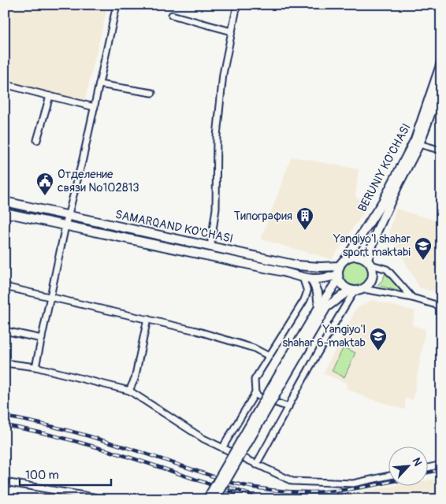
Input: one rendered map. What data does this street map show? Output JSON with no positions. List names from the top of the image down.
{
  "streets": {
    "main road": ["BERUNIY KO'CHASI", "SAMARQAND KO'CHASI"]
  },
  "crossings": [
    ["BERUNIY KO'CHASI", "SAMARQAND KO'CHASI"]
  ],
  "places": {
    "public building": ["Отделение связи №102813"],
    "building": ["Типография"],
    "school or university": ["Yangiyo'l shahar sport maktabi", "Yangiyo'l shahar 6-maktab"]
  },
  "scale_bar": "100 m",
  "north": "top right"
}
